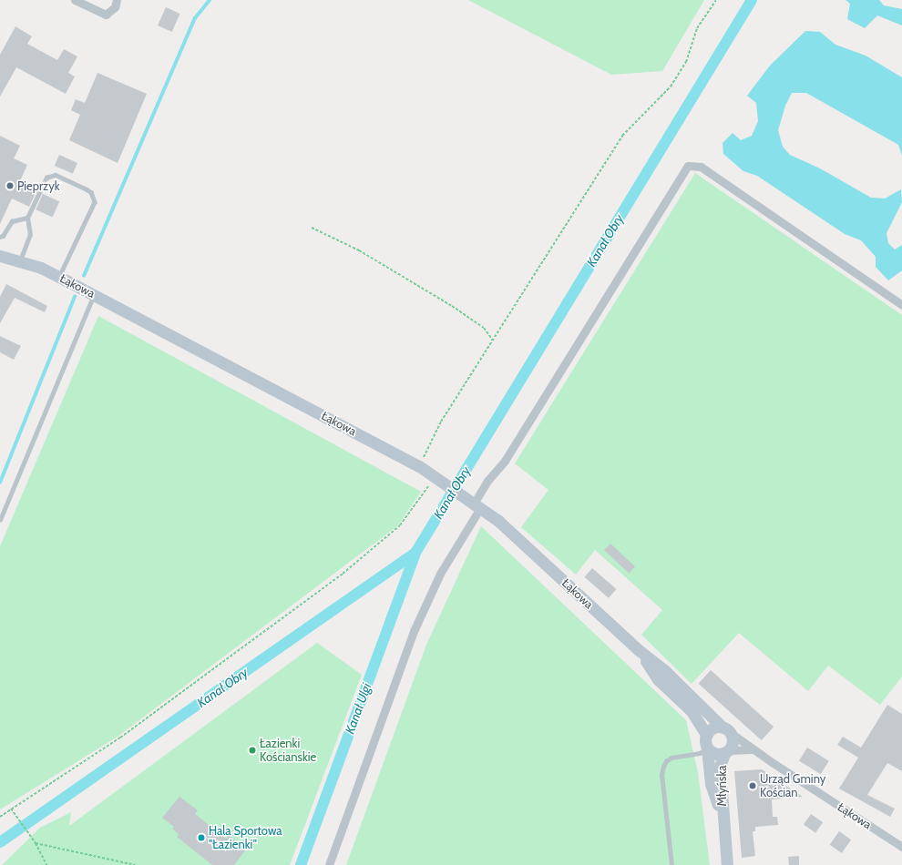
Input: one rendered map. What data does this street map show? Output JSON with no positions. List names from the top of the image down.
{
  "streets": {
    "street": ["Łąkowa", "Młyńska"]
  },
  "crossings": [
    ["Łąkowa", "Młyńska"]
  ],
  "water": ["Kanał Obry", "Kanał Ulgi"],
  "places": [
    "Pieprzyk",
    "Łazienki Kościanskie",
    "Urząd Gminy Kościan",
    "Hala Sportowa \"Łazienki\""
  ]
}
